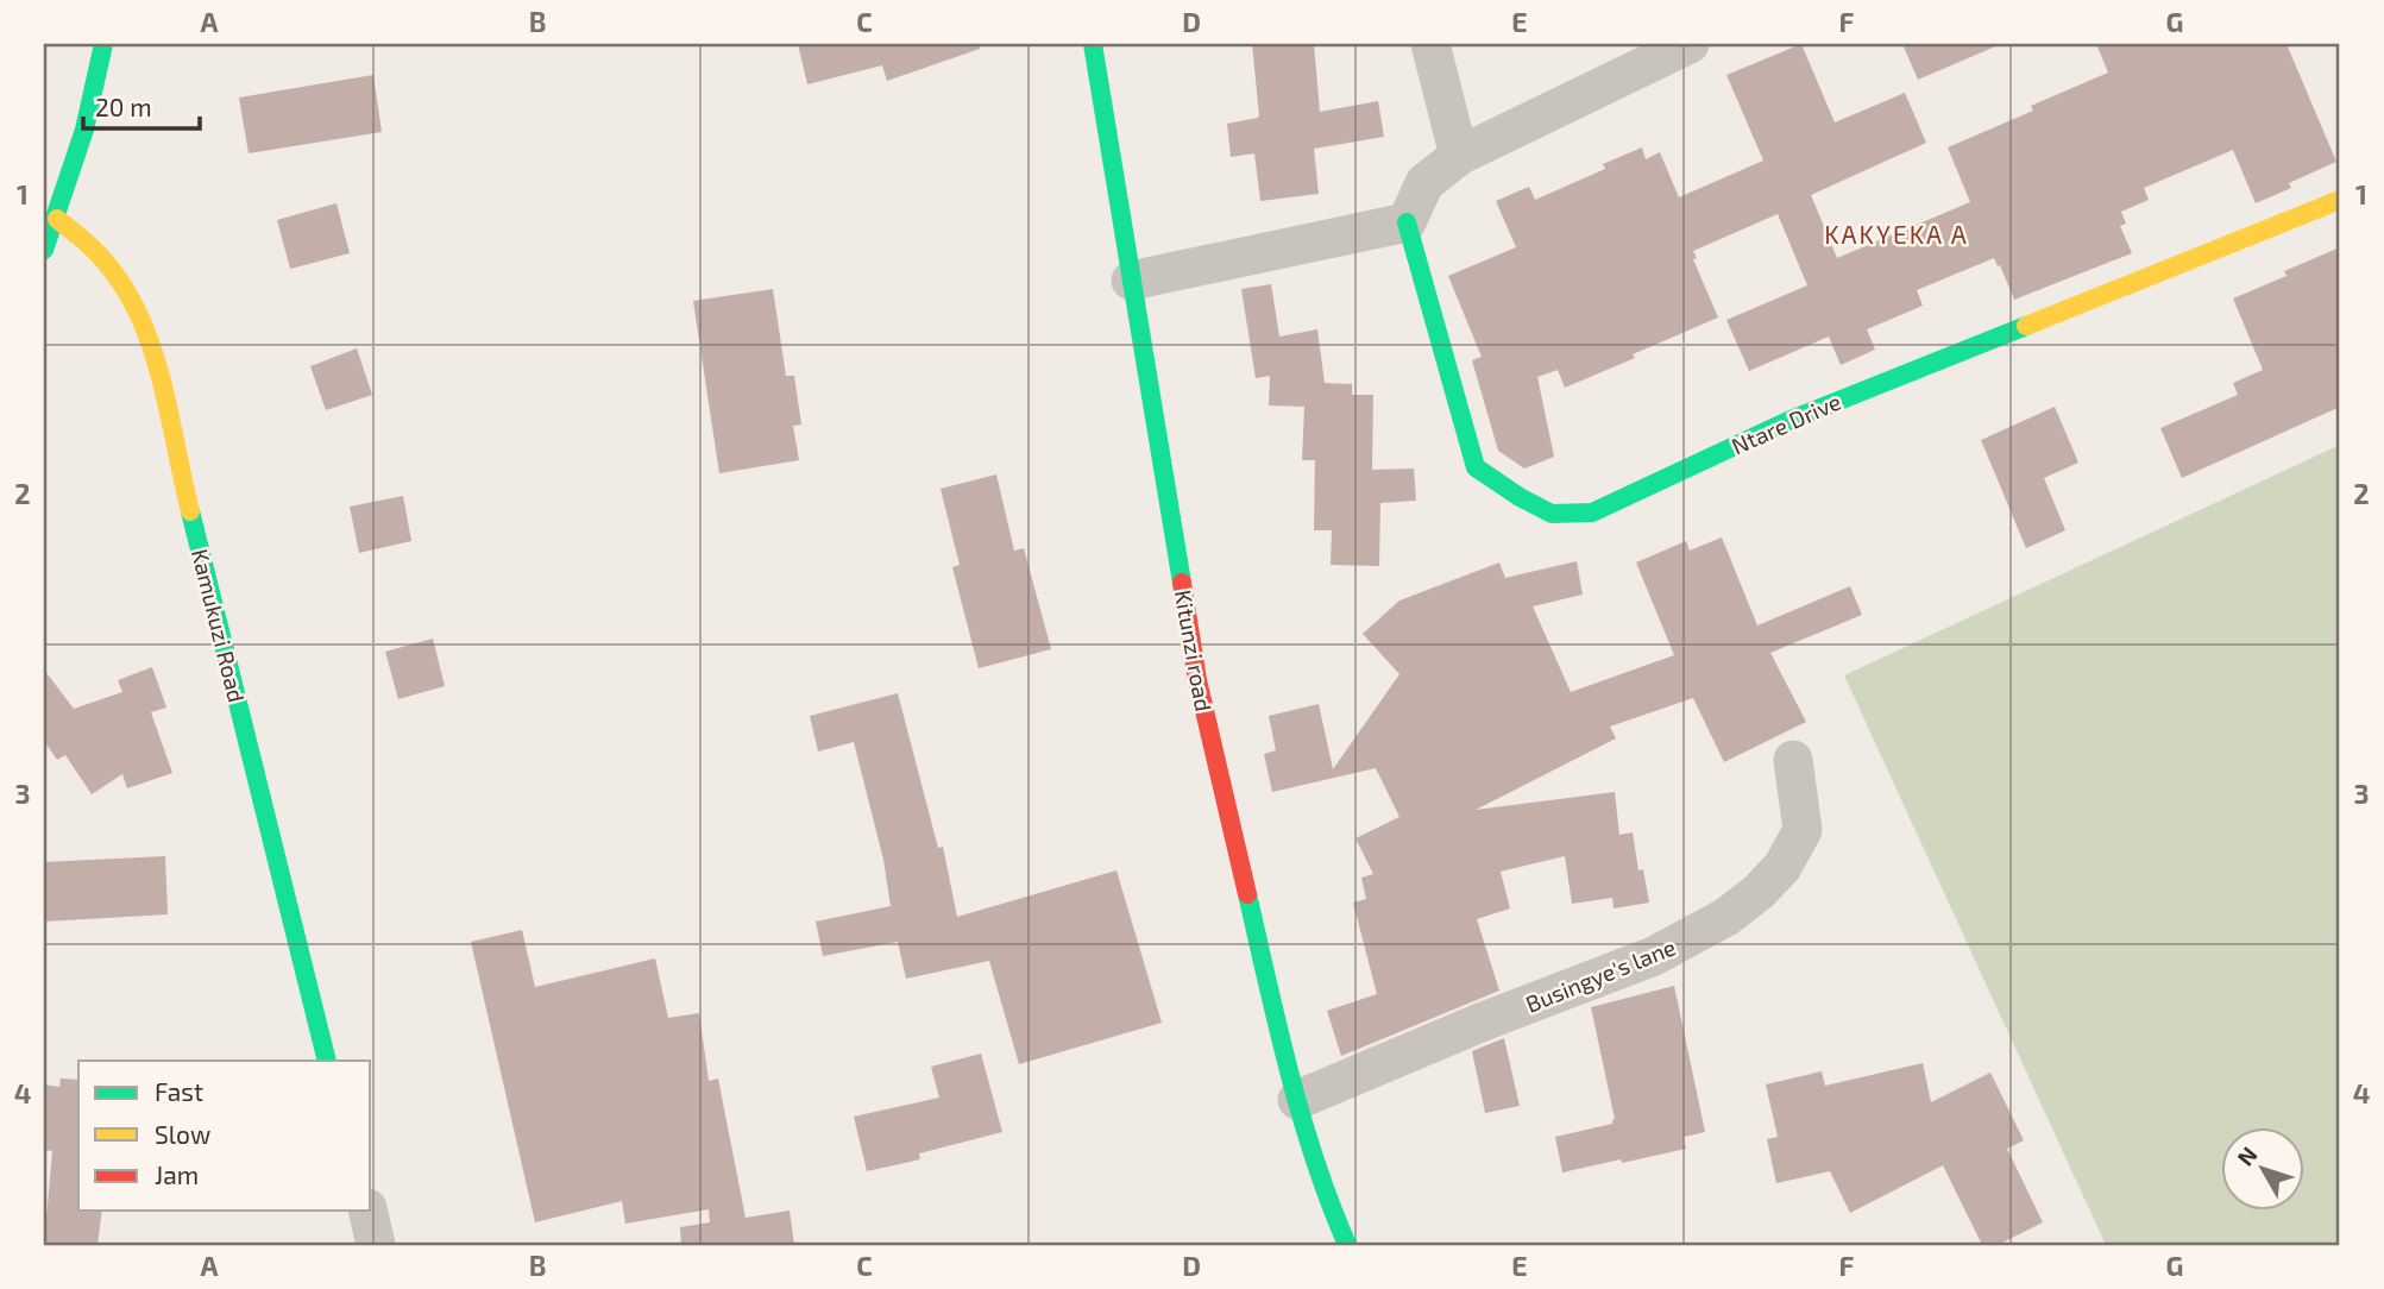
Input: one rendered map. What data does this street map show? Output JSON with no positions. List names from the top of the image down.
{
  "streets": {
    "street": [
      "Ntare Drive",
      "Kamukuzi Road",
      "Kitunzi road",
      "Busingye's lane"
    ]
  },
  "crossings": [
    ["Kitunzi road", "Busingye's lane"]
  ],
  "districts": ["KAKYEKA A"],
  "legend": ["Fast", "Slow", "Jam"],
  "scale_bar": "20 m",
  "north": "top left",
  "grid": {
    "columns": [
      "A",
      "B",
      "C",
      "D",
      "E",
      "F",
      "G"
    ],
    "rows": [
      "1",
      "2",
      "3",
      "4"
    ]
  }
}
